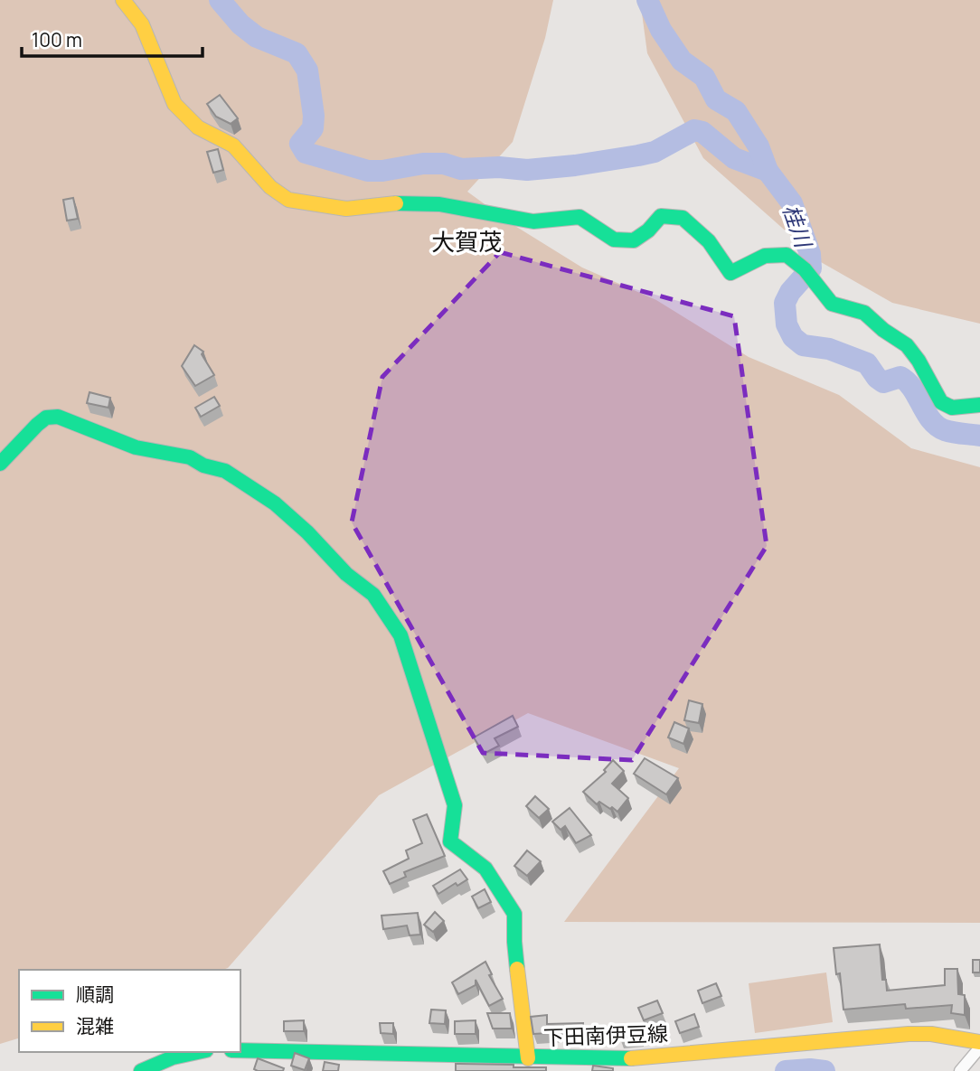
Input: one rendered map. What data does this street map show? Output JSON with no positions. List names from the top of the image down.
{
  "streets": {
    "street": ["下田南伊豆線"]
  },
  "districts": ["大賀茂"],
  "water": ["桂川"],
  "legend": ["順調", "混雑"],
  "scale_bar": "100 m"
}
